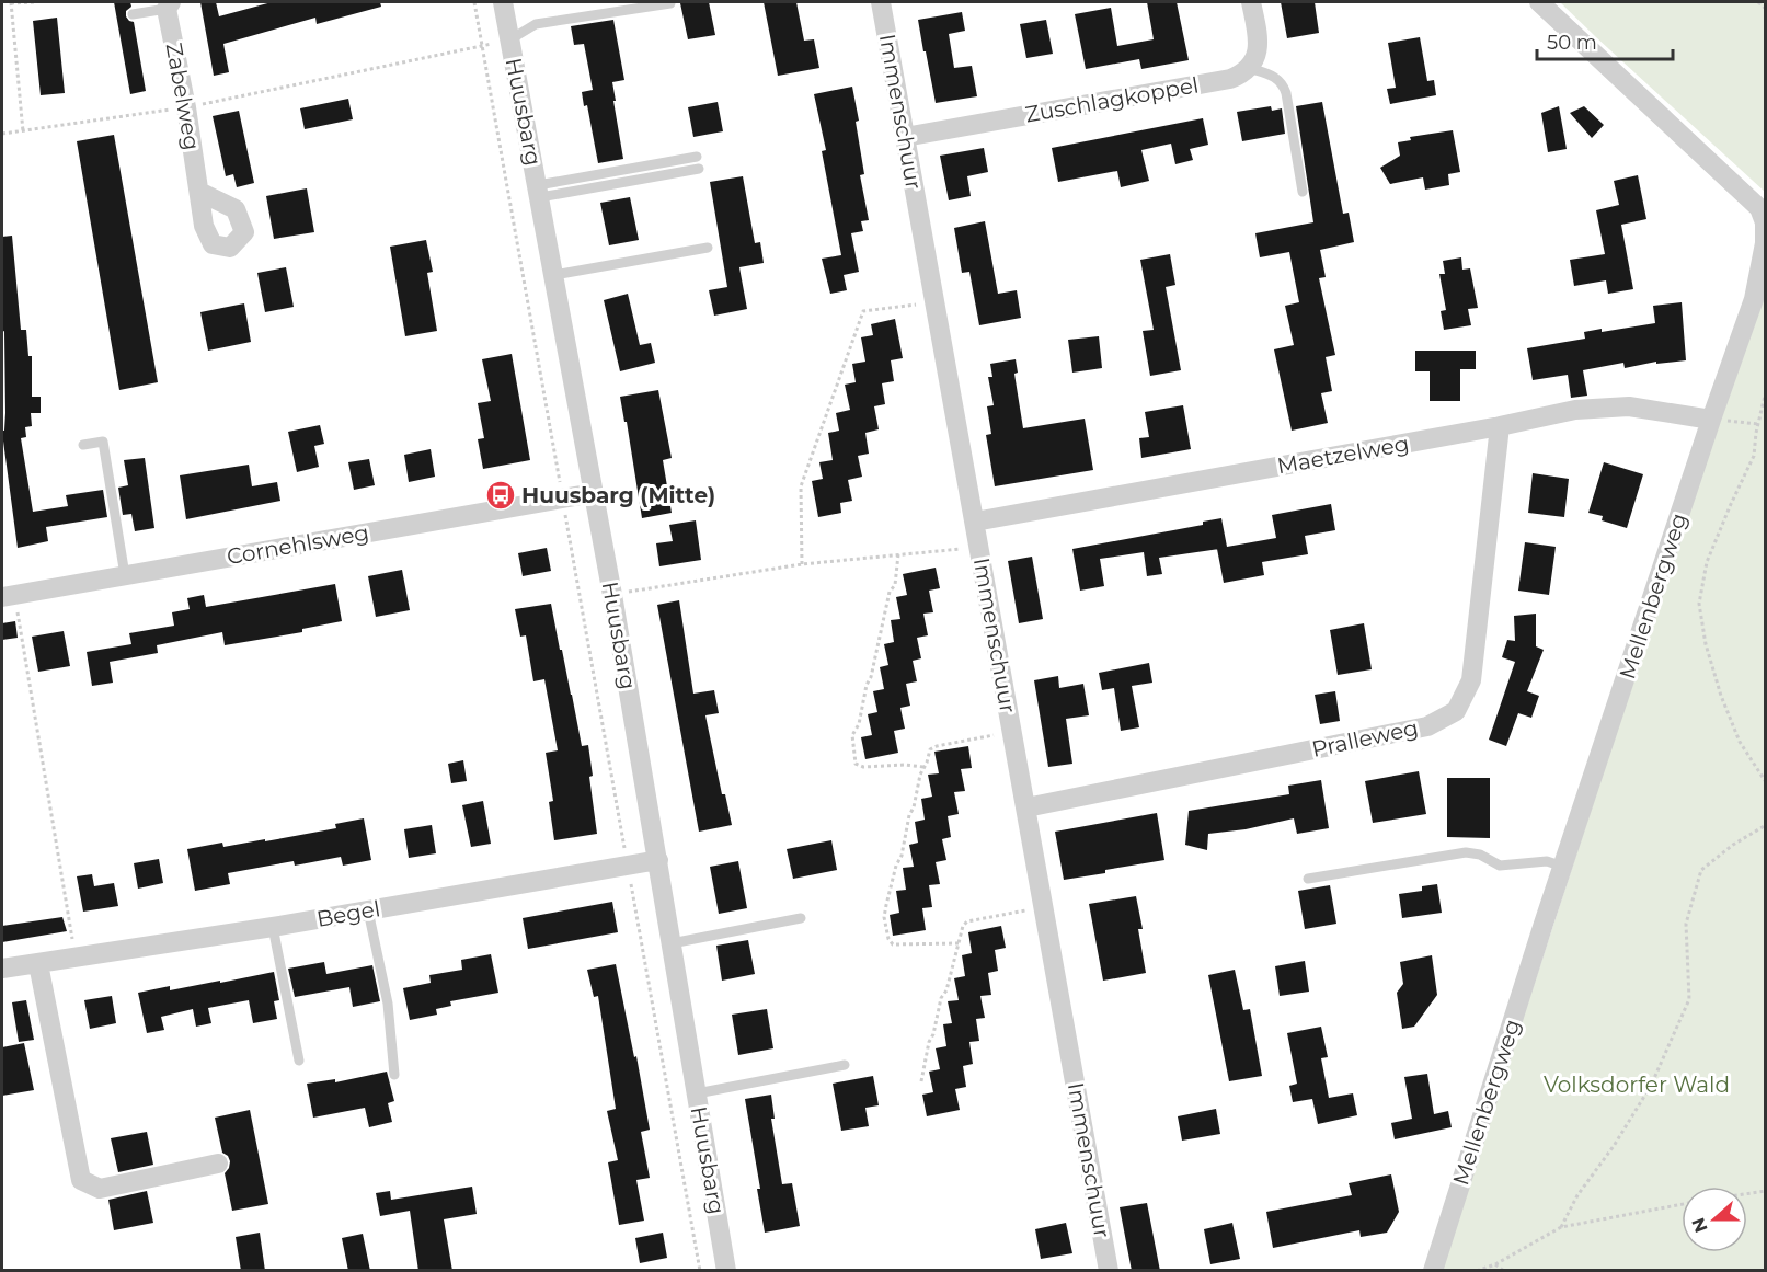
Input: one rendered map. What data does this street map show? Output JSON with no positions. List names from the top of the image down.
{
  "streets": {
    "street": [
      "Zabelweg",
      "Zuschlagkoppel",
      "Huusbarg",
      "Immenschuur",
      "Maetzelweg",
      "Cornehlsweg",
      "Mellenbergweg",
      "Pralleweg",
      "Begel"
    ]
  },
  "crossings": [
    ["Zuschlagkoppel", "Immenschuur"],
    ["Huusbarg", "Cornehlsweg"],
    ["Huusbarg", "Begel"],
    ["Immenschuur", "Maetzelweg"],
    ["Immenschuur", "Pralleweg"],
    ["Maetzelweg", "Mellenbergweg"],
    ["Maetzelweg", "Pralleweg"]
  ],
  "parks": ["Volksdorfer Wald"],
  "places": {
    "bus stop": ["Huusbarg (Mitte)"]
  },
  "scale_bar": "50 m",
  "north": "left"
}
